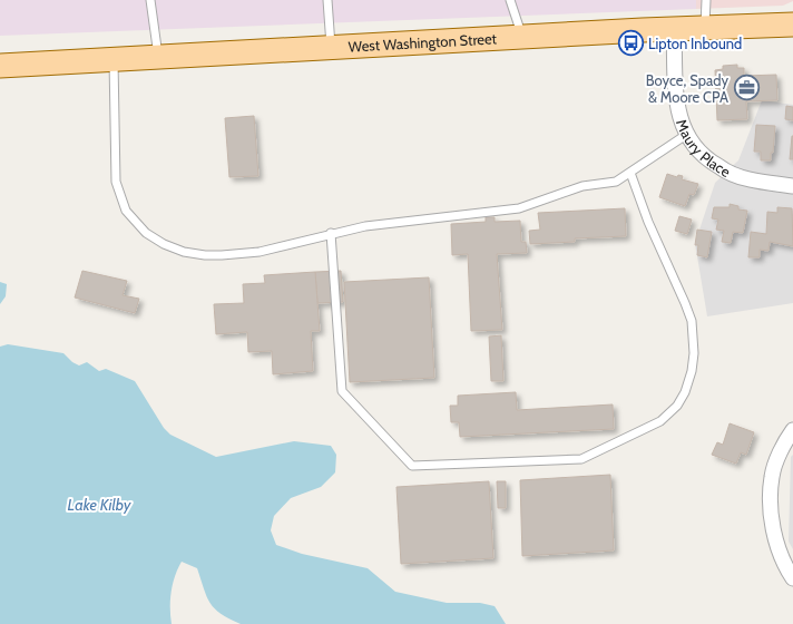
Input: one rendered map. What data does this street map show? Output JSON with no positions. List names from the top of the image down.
{
  "streets": {
    "main road": ["West Washington Street"],
    "street": ["Maury Place"]
  },
  "crossings": [
    ["West Washington Street", "Maury Place"]
  ],
  "water": ["Lake Kilby"],
  "places": {
    "bus stop": ["Lipton Inbound"],
    "office": ["Boyce, Spady & Moore CPA"]
  }
}
